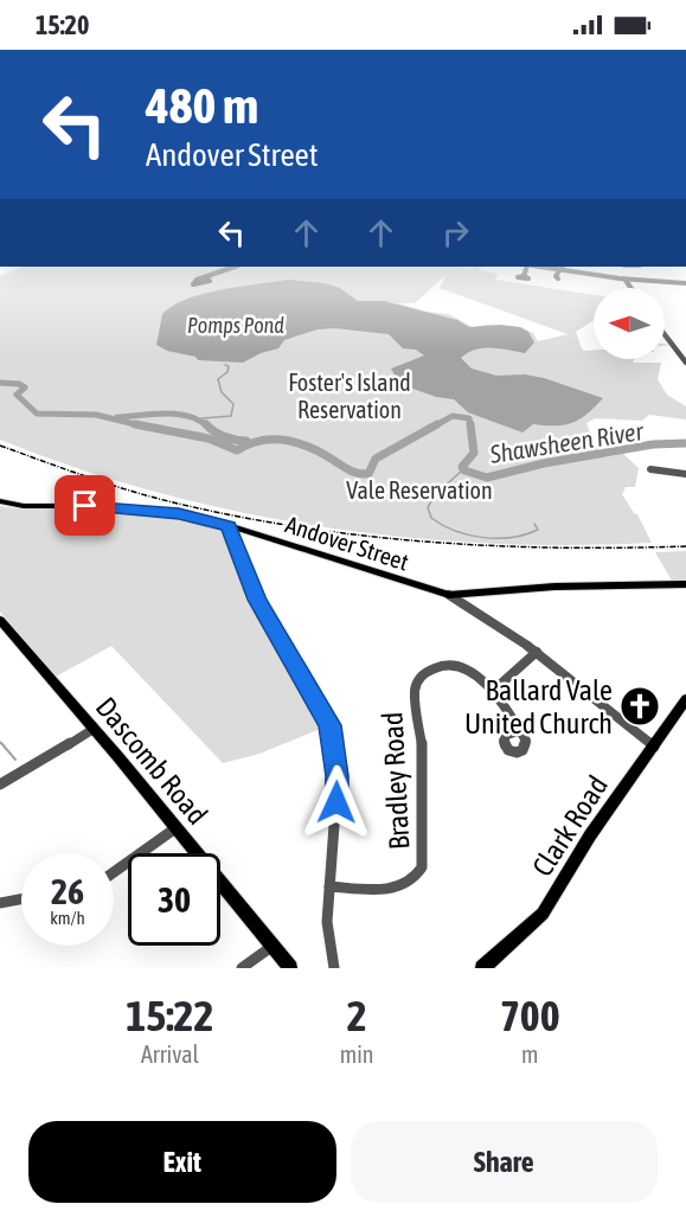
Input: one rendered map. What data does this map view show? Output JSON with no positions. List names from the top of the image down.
{
  "streets": {
    "main road": ["Andover Street", "Dascomb Road", "Clark Road"],
    "street": ["Bradley Road"]
  },
  "water": ["Pomps Pond", "Shawsheen River"],
  "parks": ["Foster's Island Reservation", "Vale Reservation"],
  "places": {
    "church": ["Ballard Vale United Church"]
  },
  "north": "left",
  "page": {
    "status": "15:20",
    "turn": ["480 m", "Andover Street"],
    "speed": "26 km/h",
    "limit": "30",
    "eta": [
      "15:22",
      "Arrival",
      "2",
      "min",
      "700",
      "m"
    ],
    "buttons": ["Exit", "Share"]
  }
}
